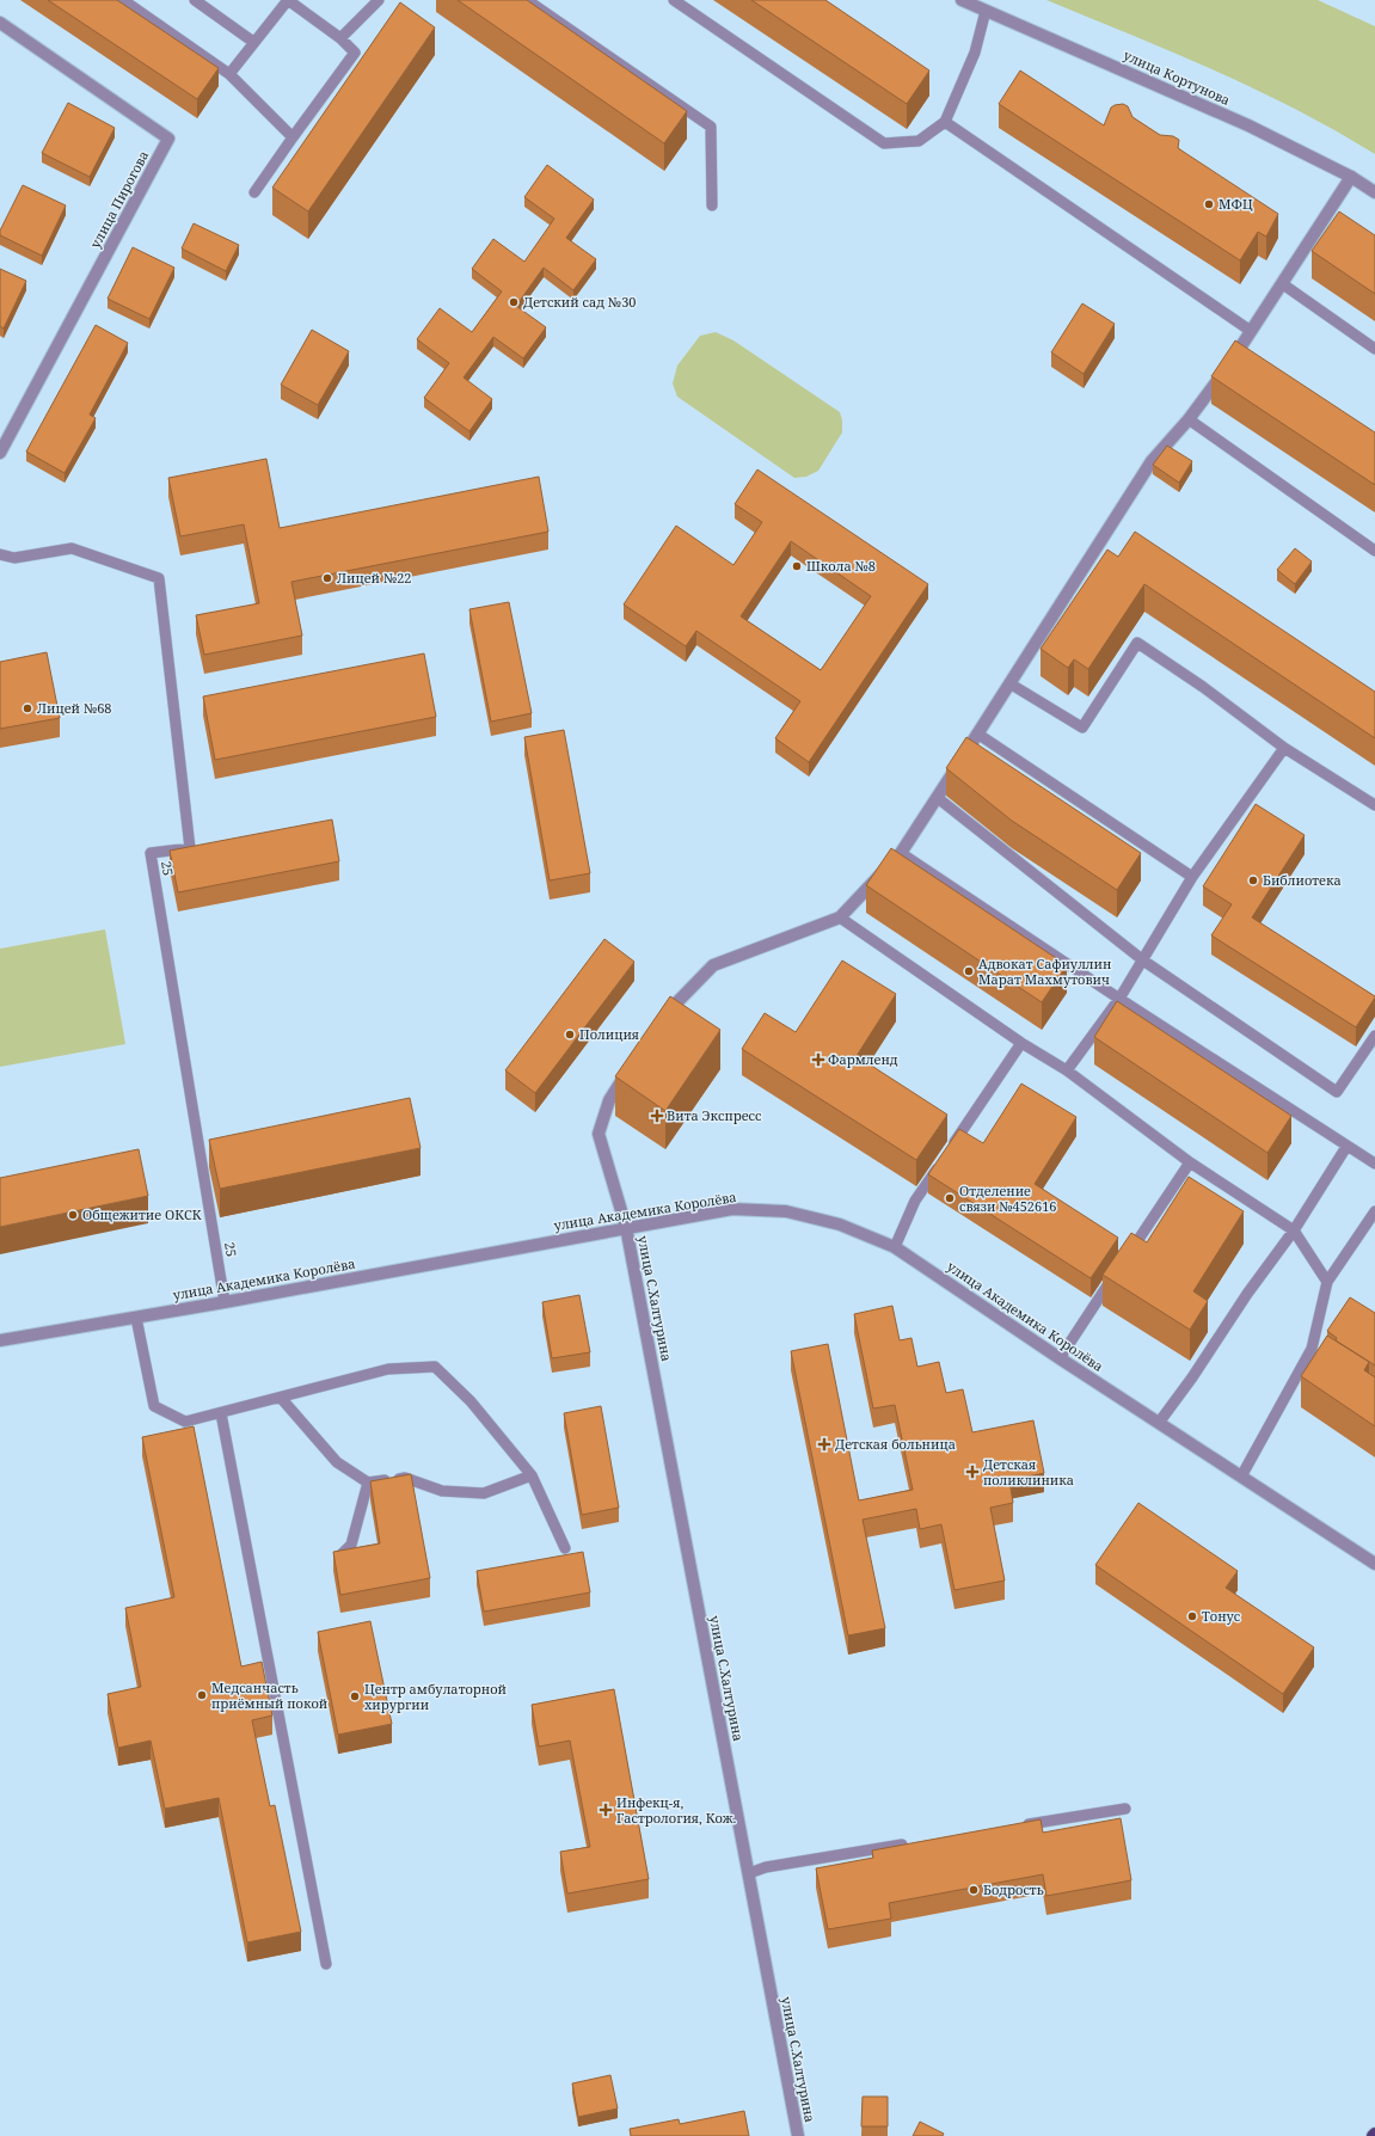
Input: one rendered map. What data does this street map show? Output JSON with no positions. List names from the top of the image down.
{
  "streets": {
    "street": [
      "улица Кортунова",
      "улица Пирогова",
      "улица Академика Королёва",
      "улица С.Халтурина"
    ],
    "lane": ["25"]
  },
  "crossings": [
    ["25", "улица Академика Королёва"],
    ["улица Академика Королёва", "улица С.Халтурина"]
  ],
  "places": {
    "other": [
      "МФЦ",
      "Детский сад №30",
      "Школа №8",
      "Лицей №22",
      "Лицей №68",
      "Библиотека",
      "Адвокат Сафиуллин Марат Махмутович",
      "Полиция",
      "Отделение связи №452616",
      "Общежитие ОКСК",
      "Тонус",
      "Медсанчасть приёмный покой",
      "Центр амбулаторной хирургии",
      "Бодрость"
    ],
    "health": [
      "Фармленд",
      "Вита Экспресс",
      "Детская больница",
      "Детская поликлиника",
      "Инфекц-я, Гастрология, Кож."
    ]
  }
}
